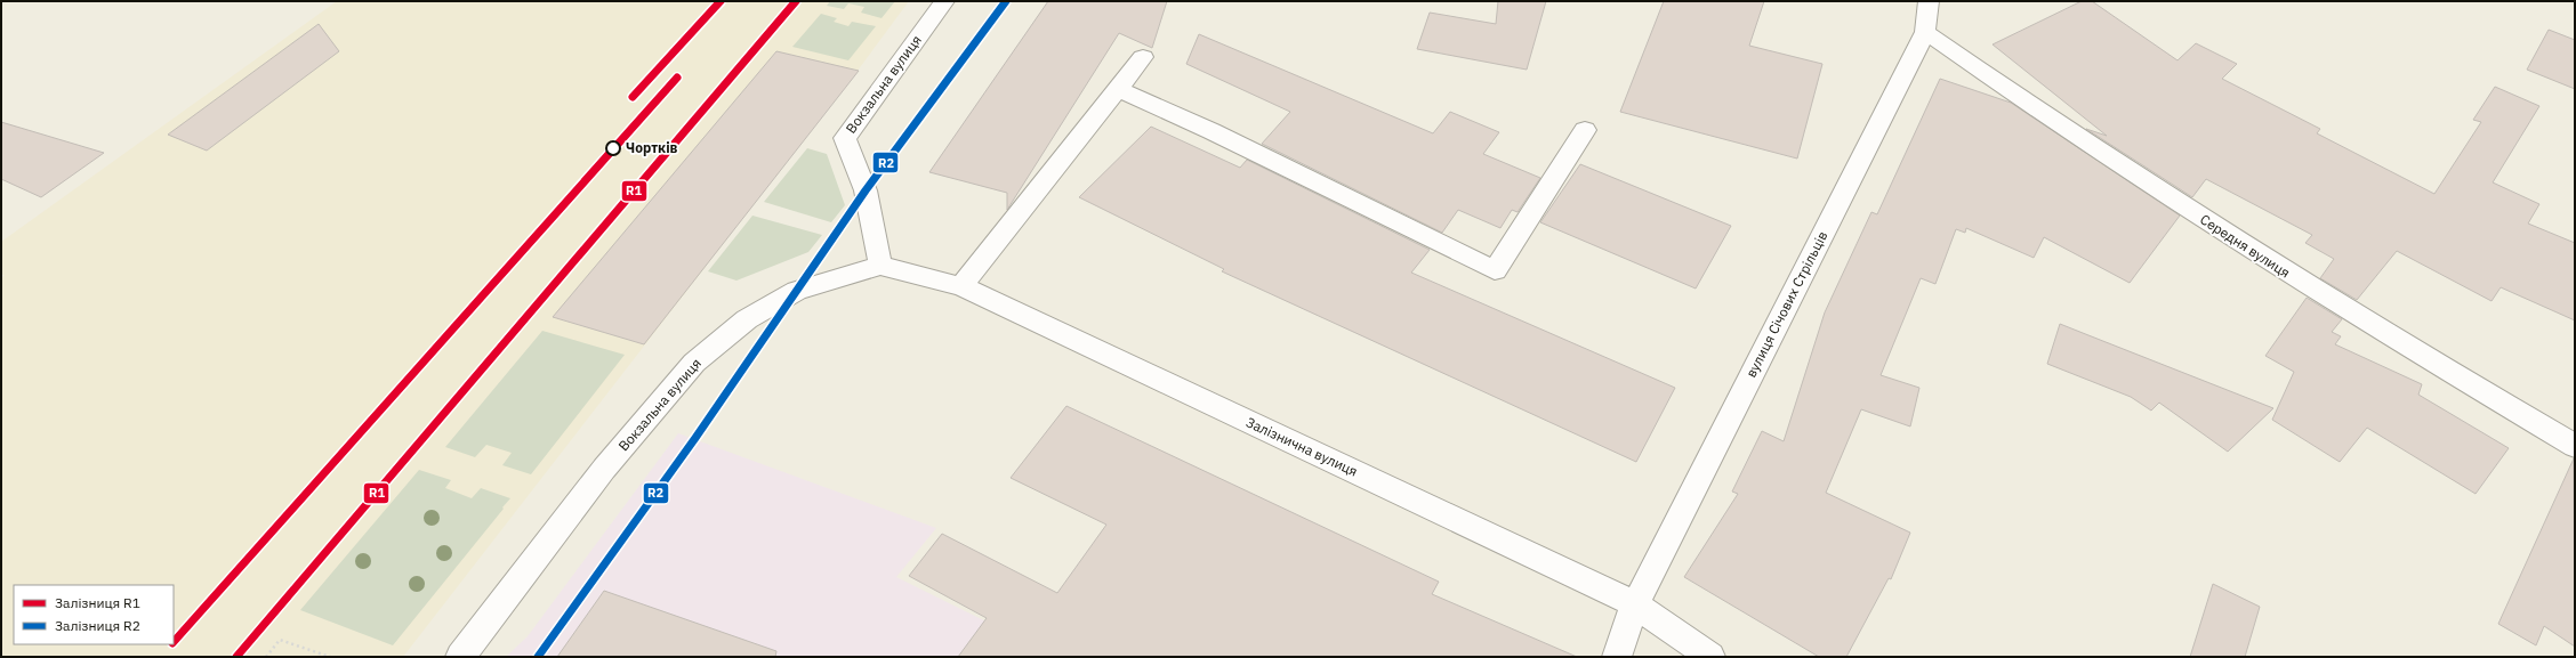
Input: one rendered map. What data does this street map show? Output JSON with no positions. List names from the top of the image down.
{
  "streets": {
    "street": [
      "Вокзальна вулиця",
      "Середня вулиця",
      "вулиця Січових Стрільців",
      "Залізнична вулиця"
    ]
  },
  "crossings": [
    ["Вокзальна вулиця", "Залізнична вулиця"],
    ["Середня вулиця", "вулиця Січових Стрільців"],
    ["вулиця Січових Стрільців", "Залізнична вулиця"]
  ],
  "places": ["Чортків"],
  "lines": ["rail line R1", "rail line R2"],
  "legend": ["Залізниця R1", "Залізниця R2"]
}
